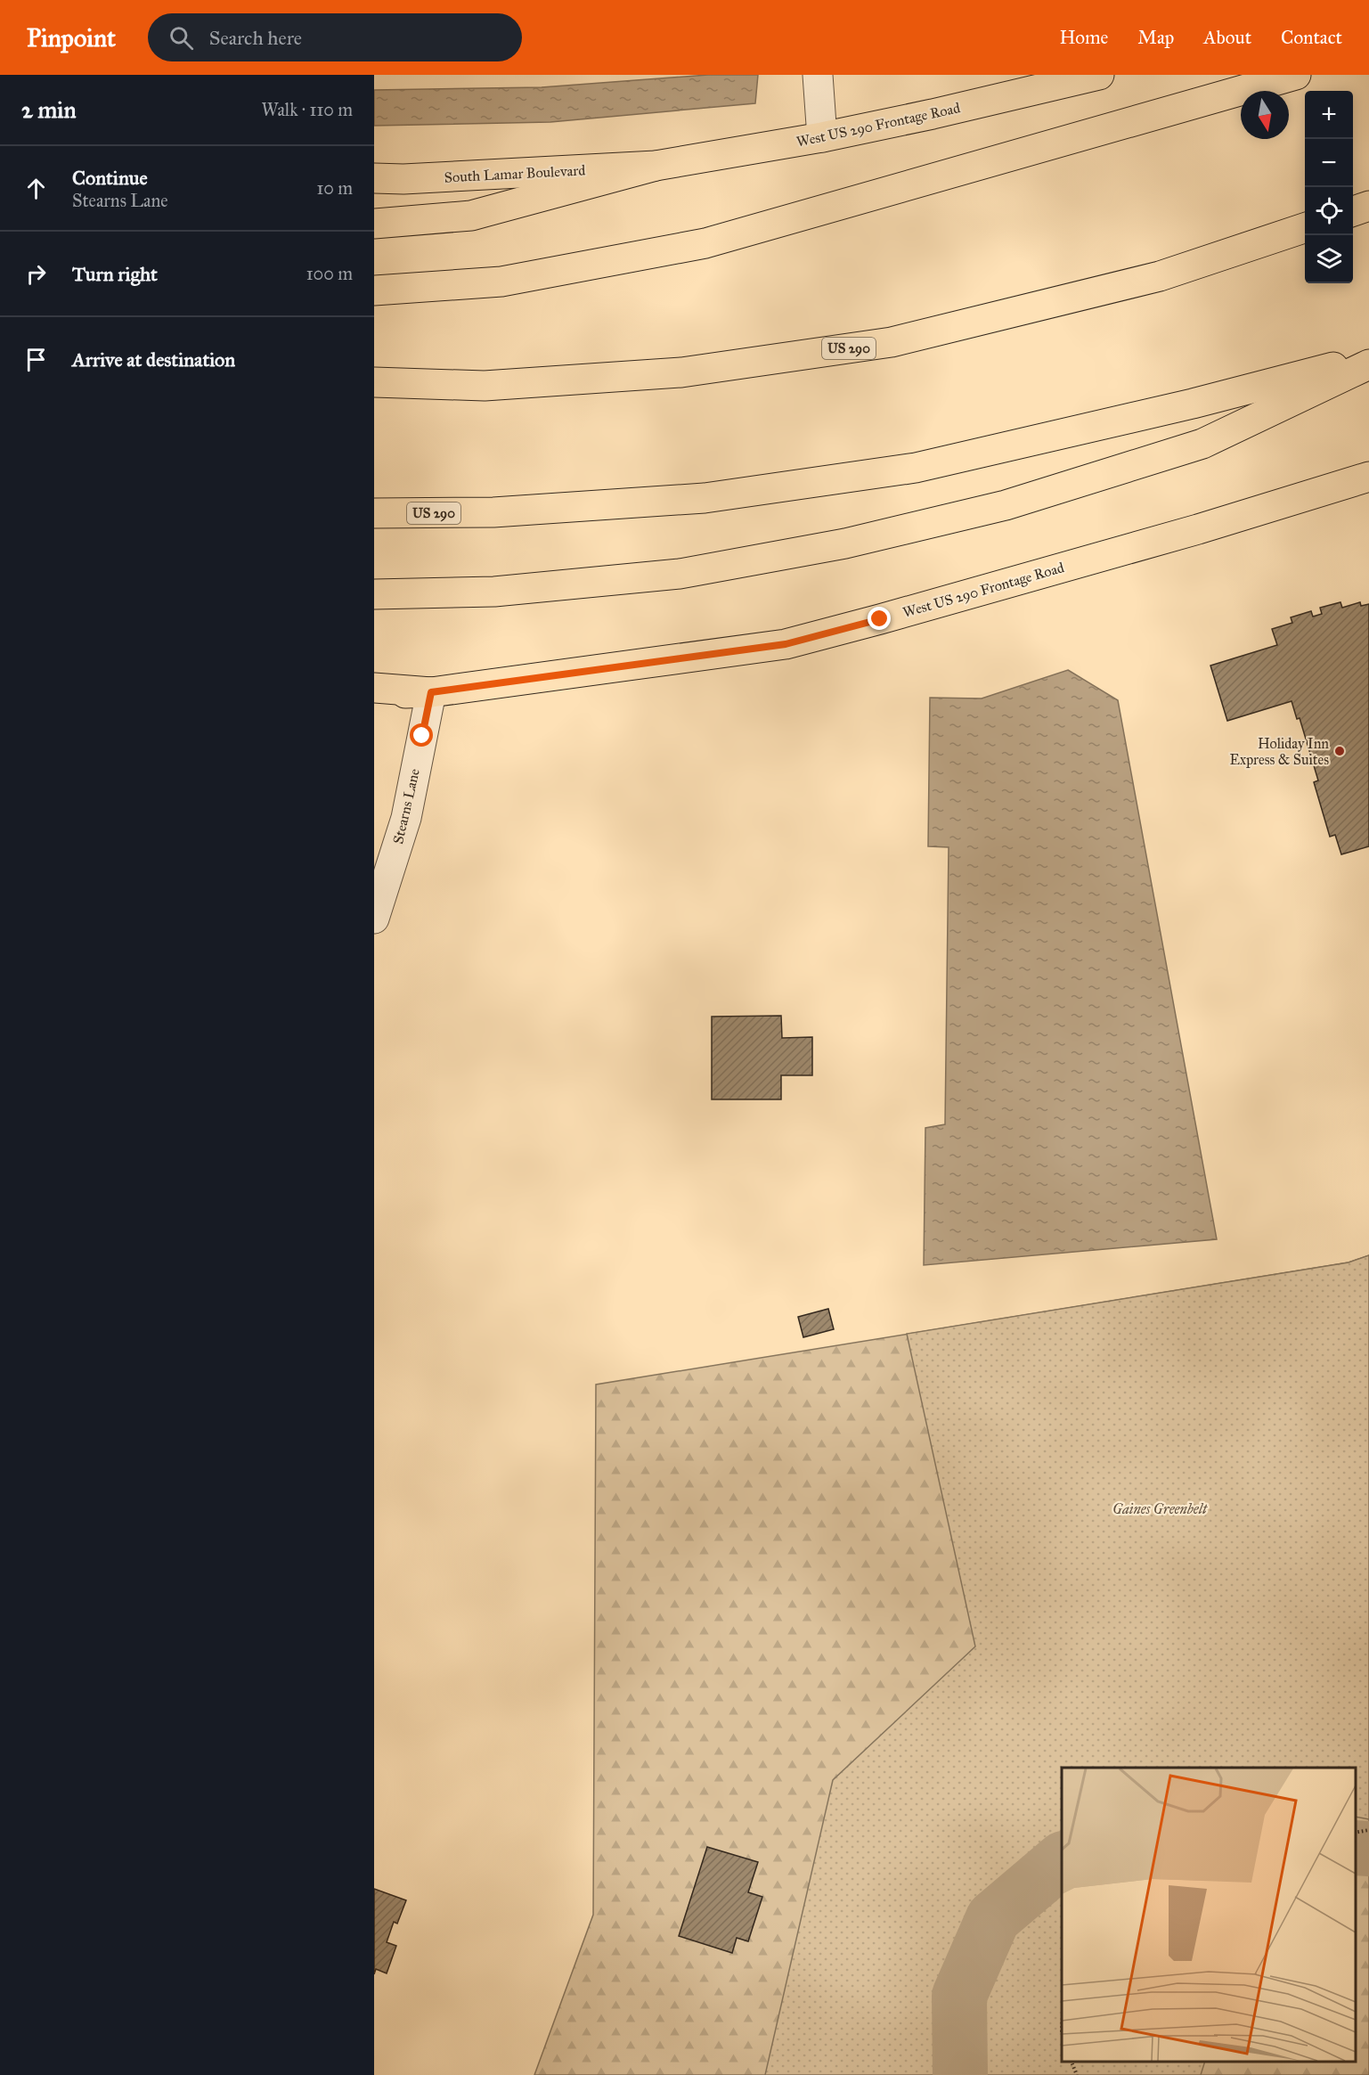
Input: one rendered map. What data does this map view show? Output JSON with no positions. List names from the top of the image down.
{
  "streets": {
    "main road": ["West US 290 Frontage Road", "South Lamar Boulevard", "US 290"],
    "street": ["Stearns Lane"]
  },
  "crossings": [
    ["West US 290 Frontage Road", "South Lamar Boulevard"],
    ["West US 290 Frontage Road", "Stearns Lane"]
  ],
  "parks": ["Gaines Greenbelt"],
  "places": ["Holiday Inn Express & Suites"],
  "north": "bottom",
  "page": {
    "header": "Pinpoint",
    "search": "Search here",
    "nav": [
      "Home",
      "Map",
      "About",
      "Contact"
    ],
    "heading": ["2 min", "Walk · 110 m"],
    "map_buttons": ["+", "−"],
    "list": [
      ["Continue", "Stearns Lane", "10 m"],
      ["Turn right", "100 m"],
      "Arrive at destination"
    ]
  }
}
